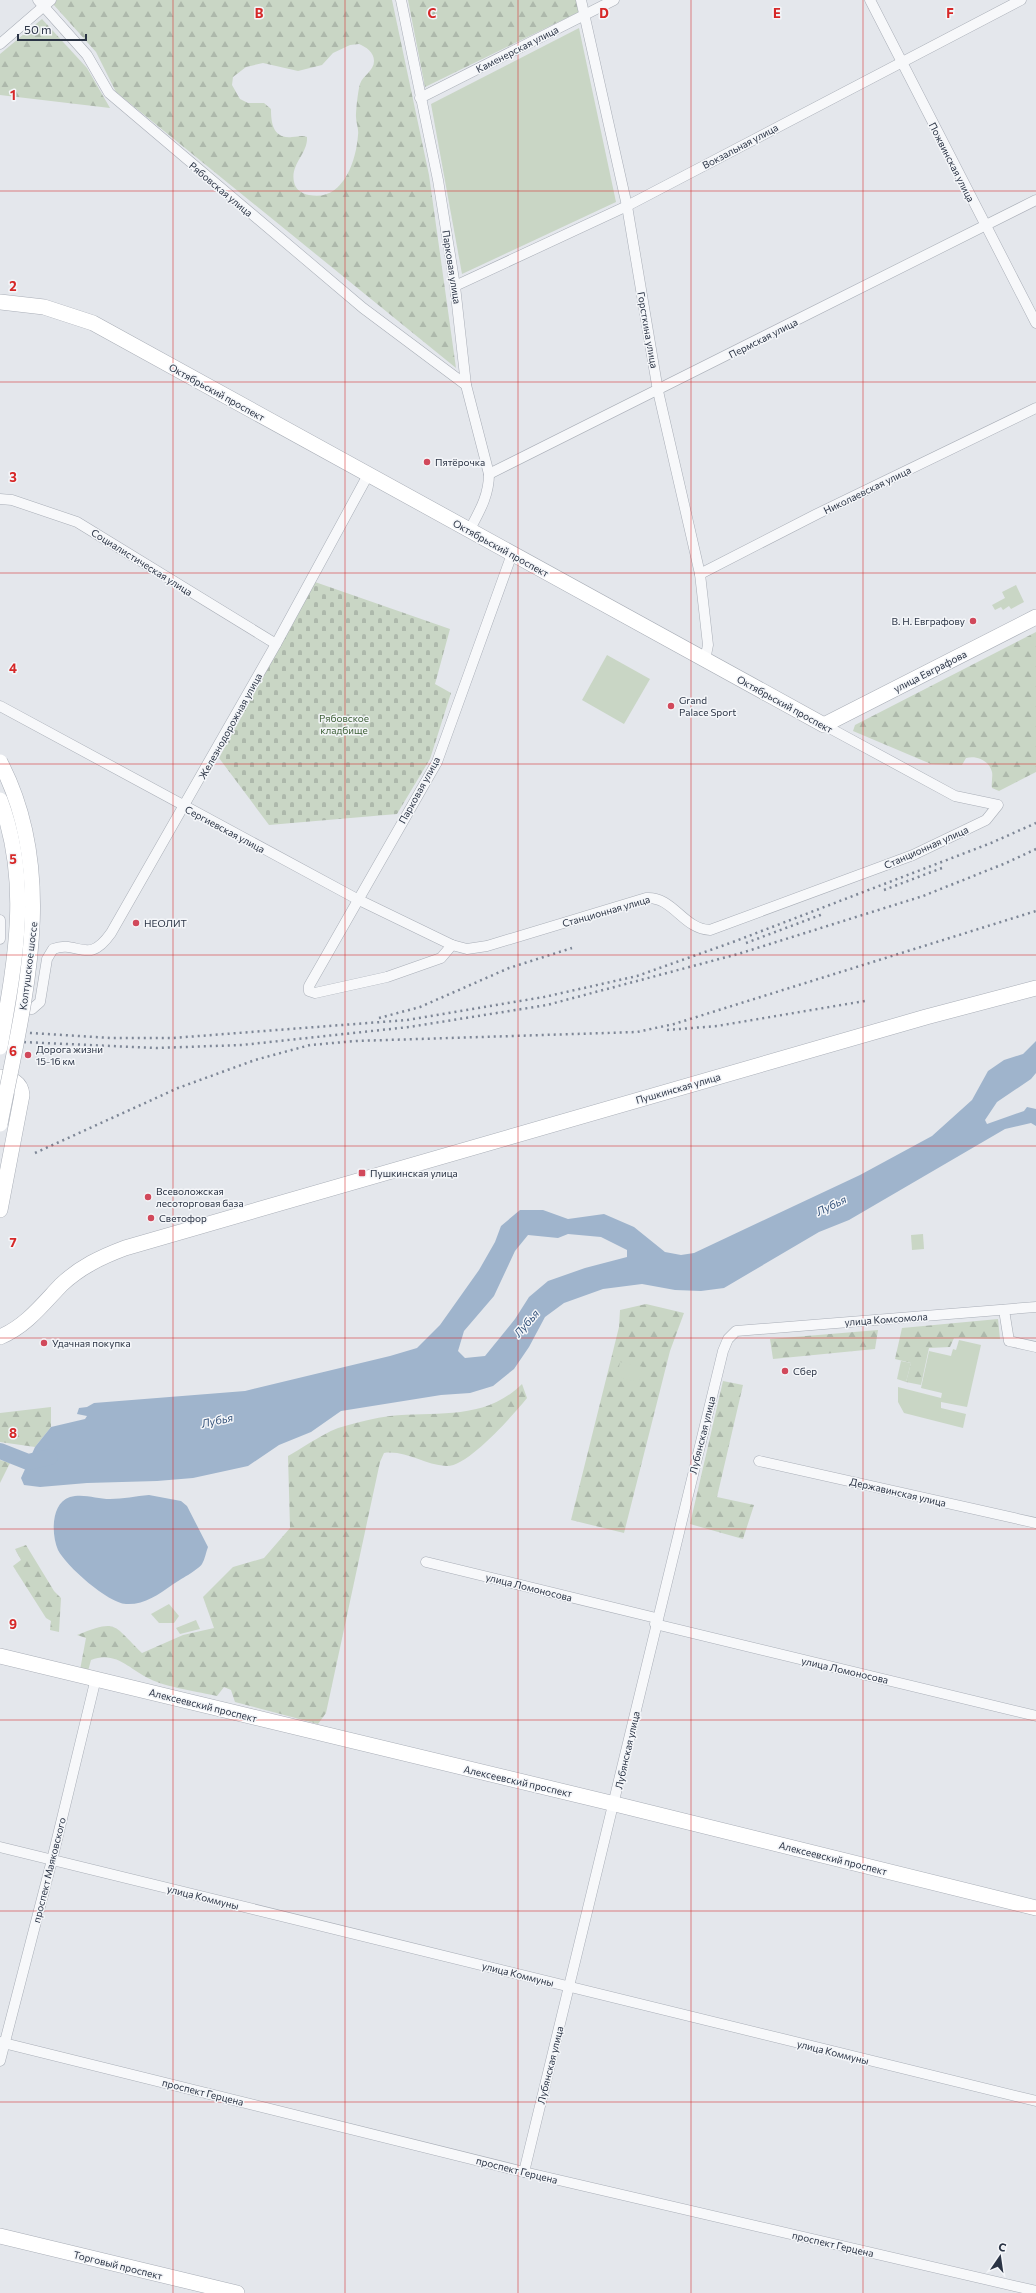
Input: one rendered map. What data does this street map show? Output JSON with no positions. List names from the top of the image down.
{
  "streets": {
    "street": [
      "Каменерская улица",
      "Вокзальная улица",
      "Пожвинская улица",
      "Рябовская улица",
      "Парковая улица",
      "Горсткина улица",
      "Пермская улица",
      "Октябрьский проспект",
      "Николаевская улица",
      "Социалистическая улица",
      "улица Евграфова",
      "Железнодорожная улица",
      "Сергиевская улица",
      "Станционная улица",
      "Колтушское шоссе",
      "Пушкинская улица",
      "улица Комсомола",
      "Лубянская улица",
      "Державинская улица",
      "улица Ломоносова",
      "Алексеевский проспект",
      "проспект Маяковского",
      "улица Коммуны",
      "проспект Герцена",
      "Торговый проспект"
    ]
  },
  "crossings": [
    ["Каменерская улица", "Парковая улица"],
    ["Каменерская улица", "Горсткина улица"],
    ["Вокзальная улица", "Пожвинская улица"],
    ["Вокзальная улица", "Парковая улица"],
    ["Вокзальная улица", "Горсткина улица"],
    ["Пожвинская улица", "Пермская улица"],
    ["Рябовская улица", "Парковая улица"],
    ["Парковая улица", "Пермская улица"],
    ["Парковая улица", "Октябрьский проспект"],
    ["Парковая улица", "Сергиевская улица"],
    ["Парковая улица", "Станционная улица"],
    ["Горсткина улица", "Пермская улица"],
    ["Горсткина улица", "Октябрьский проспект"],
    ["Горсткина улица", "Николаевская улица"],
    ["Октябрьский проспект", "улица Евграфова"],
    ["Октябрьский проспект", "Железнодорожная улица"],
    ["Октябрьский проспект", "Станционная улица"],
    ["Социалистическая улица", "Железнодорожная улица"],
    ["Железнодорожная улица", "Сергиевская улица"],
    ["Сергиевская улица", "Станционная улица"],
    ["улица Комсомола", "Лубянская улица"],
    ["Лубянская улица", "улица Ломоносова"],
    ["Лубянская улица", "Алексеевский проспект"],
    ["Лубянская улица", "улица Коммуны"],
    ["Лубянская улица", "проспект Герцена"],
    ["Алексеевский проспект", "проспект Маяковского"],
    ["проспект Маяковского", "улица Коммуны"],
    ["проспект Маяковского", "проспект Герцена"]
  ],
  "water": ["Лубья"],
  "parks": ["Рябовское кладбище"],
  "places": {
    "other": [
      "Пятёрочка",
      "В. Н. Евграфову",
      "Grand Palace Sport",
      "НЕОЛИТ",
      "Дорога жизни 15-16 км",
      "Всеволожская лесоторговая база",
      "Светофор",
      "Удачная покупка",
      "Сбер"
    ],
    "transit": ["Пушкинская улица"]
  },
  "scale_bar": "50 m",
  "north": "top",
  "grid": {
    "columns": [
      "B",
      "C",
      "D",
      "E",
      "F"
    ],
    "rows": [
      "1",
      "2",
      "3",
      "4",
      "5",
      "6",
      "7",
      "8",
      "9"
    ]
  }
}
